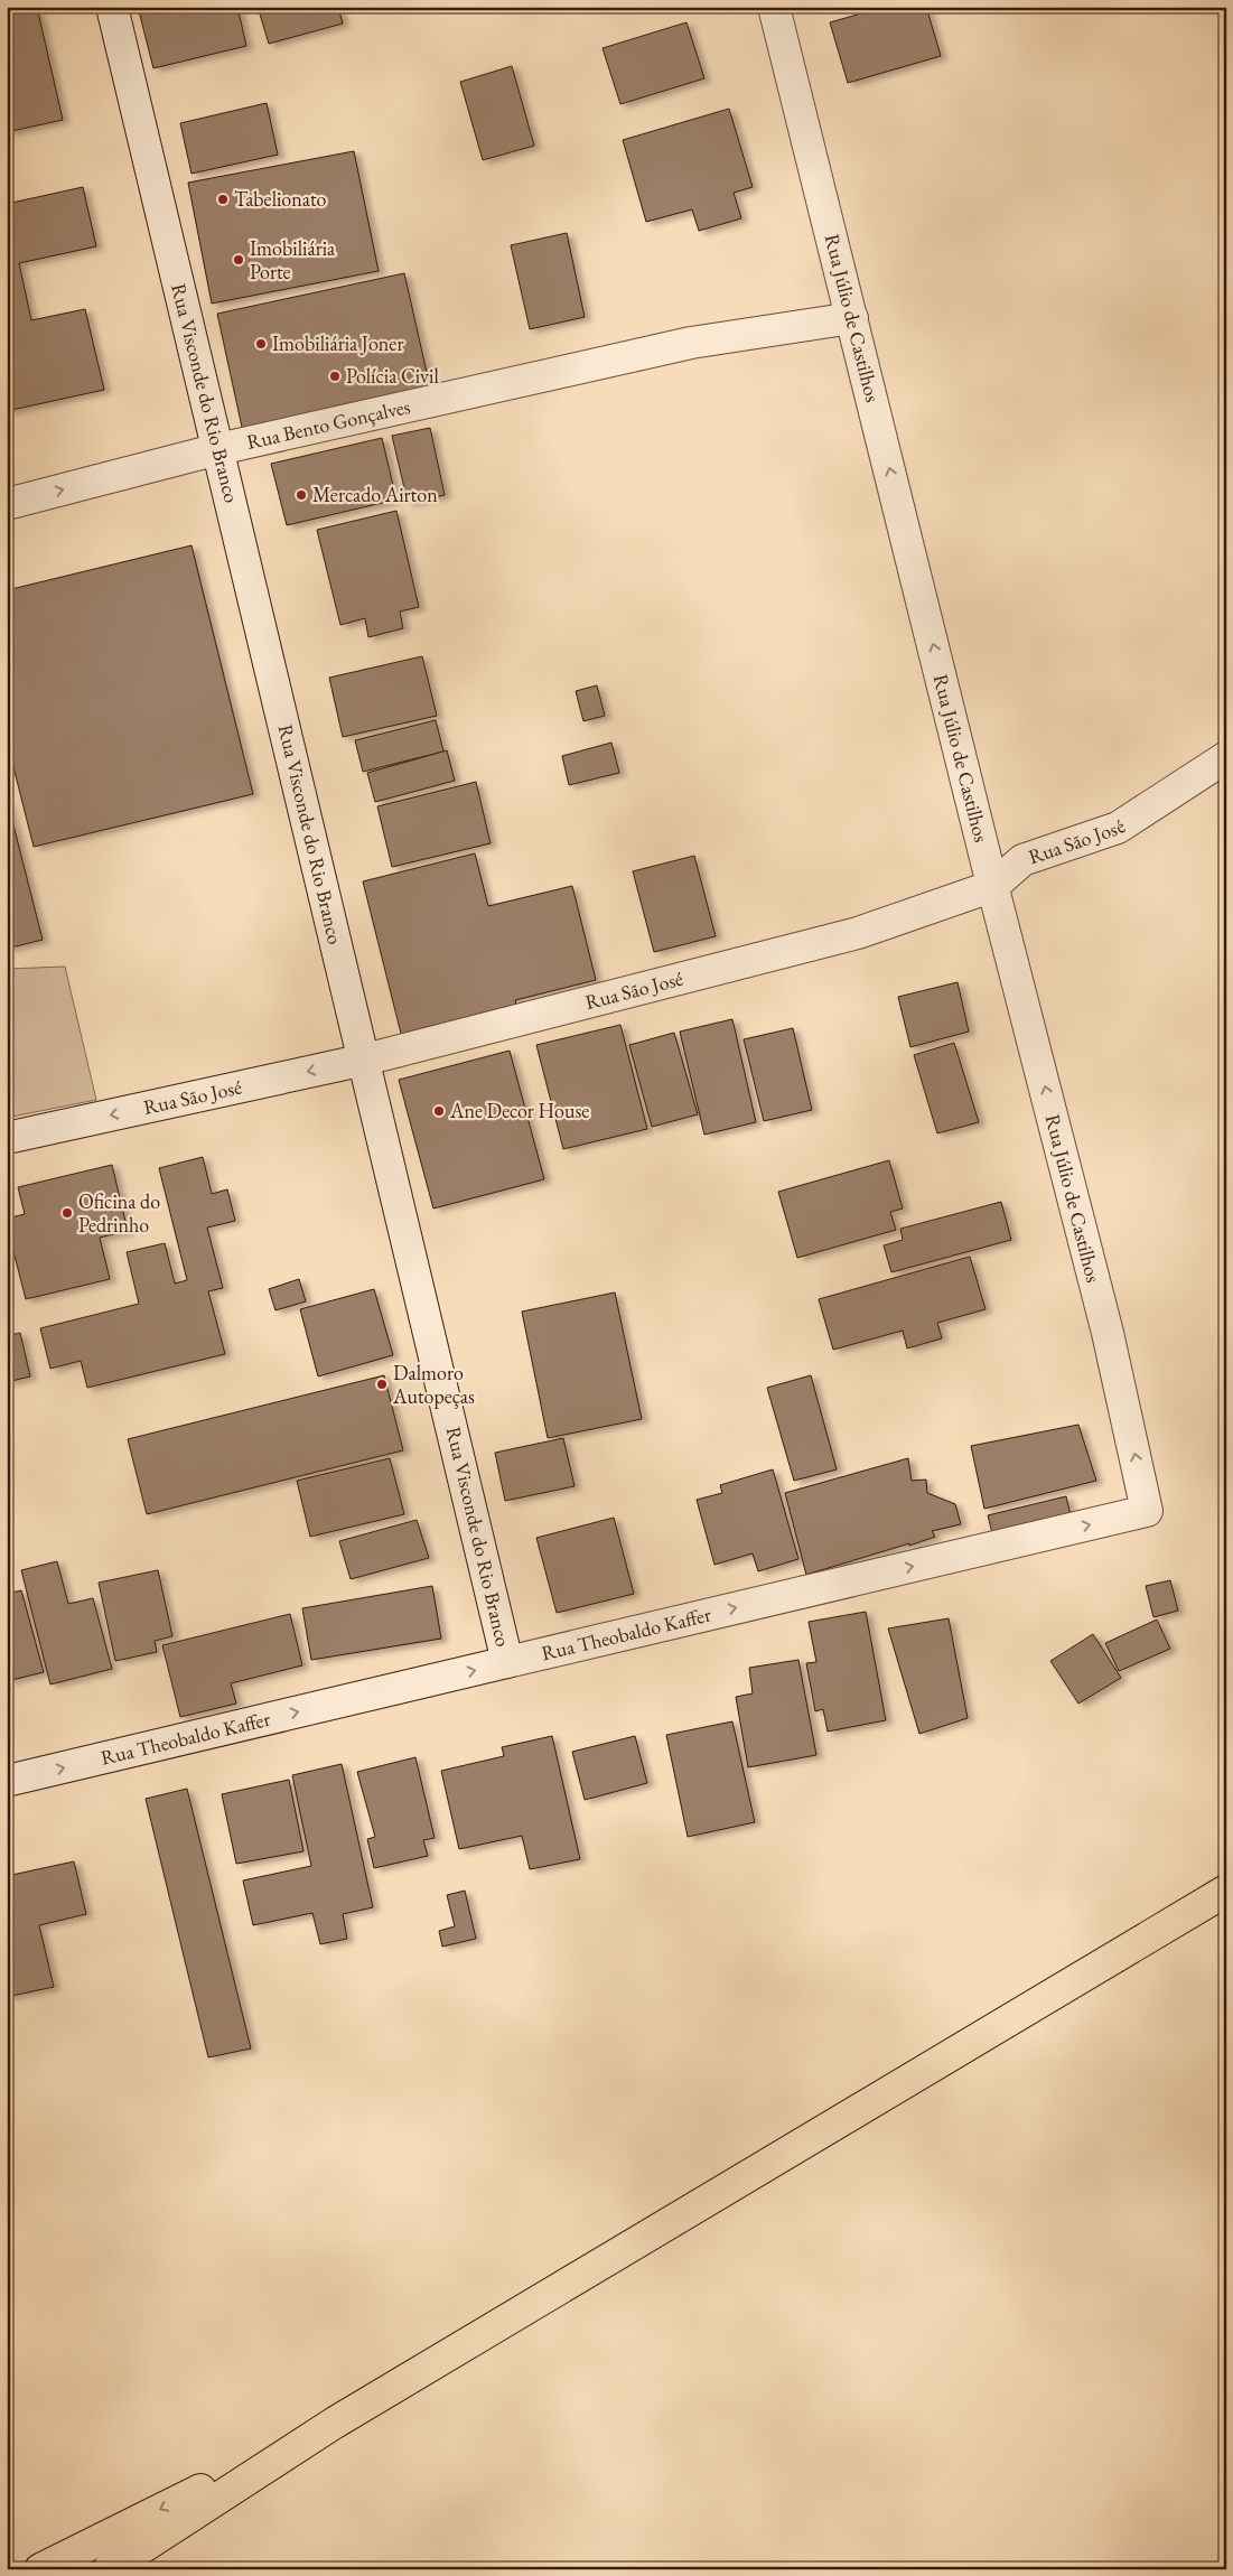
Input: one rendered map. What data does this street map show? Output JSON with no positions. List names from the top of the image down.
{
  "streets": {
    "street": [
      "Rua Júlio de Castilhos",
      "Rua Visconde do Rio Branco",
      "Rua Bento Gonçalves",
      "Rua São José",
      "Rua Theobaldo Kaffer"
    ]
  },
  "crossings": [
    ["Rua Júlio de Castilhos", "Rua Bento Gonçalves"],
    ["Rua Júlio de Castilhos", "Rua São José"],
    ["Rua Júlio de Castilhos", "Rua Theobaldo Kaffer"],
    ["Rua Visconde do Rio Branco", "Rua Bento Gonçalves"],
    ["Rua Visconde do Rio Branco", "Rua São José"],
    ["Rua Visconde do Rio Branco", "Rua Theobaldo Kaffer"]
  ],
  "one_way": ["Rua Júlio de Castilhos", "Rua Theobaldo Kaffer"],
  "places": [
    "Tabelionato",
    "Imobiliária Porte",
    "Imobiliária Joner",
    "Polícia Civil",
    "Mercado Airton",
    "Ane Decor House",
    "Oficina do Pedrinho",
    "Dalmoro Autopeças"
  ]
}
